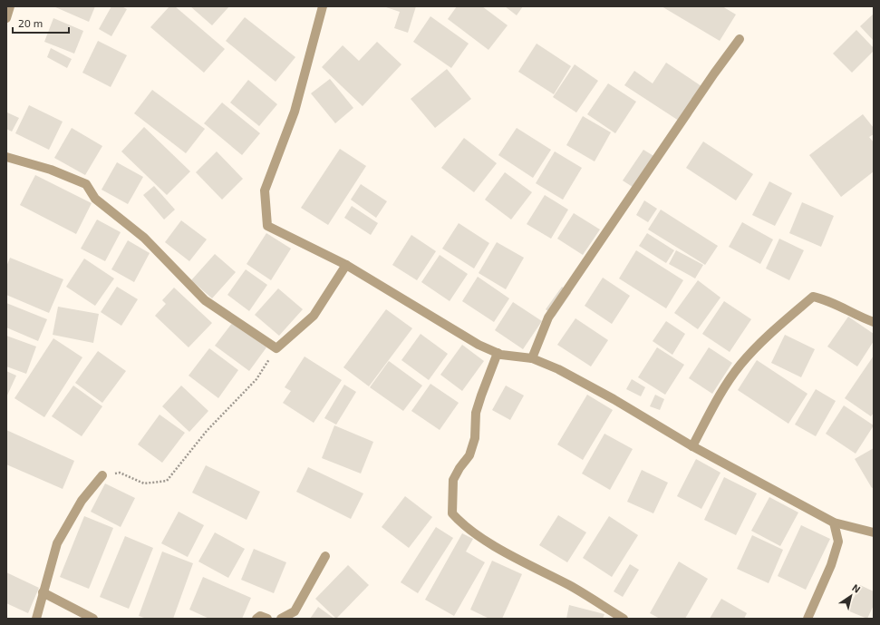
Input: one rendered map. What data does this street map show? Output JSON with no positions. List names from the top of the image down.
{
  "scale_bar": "20 m",
  "north": "top right"
}
